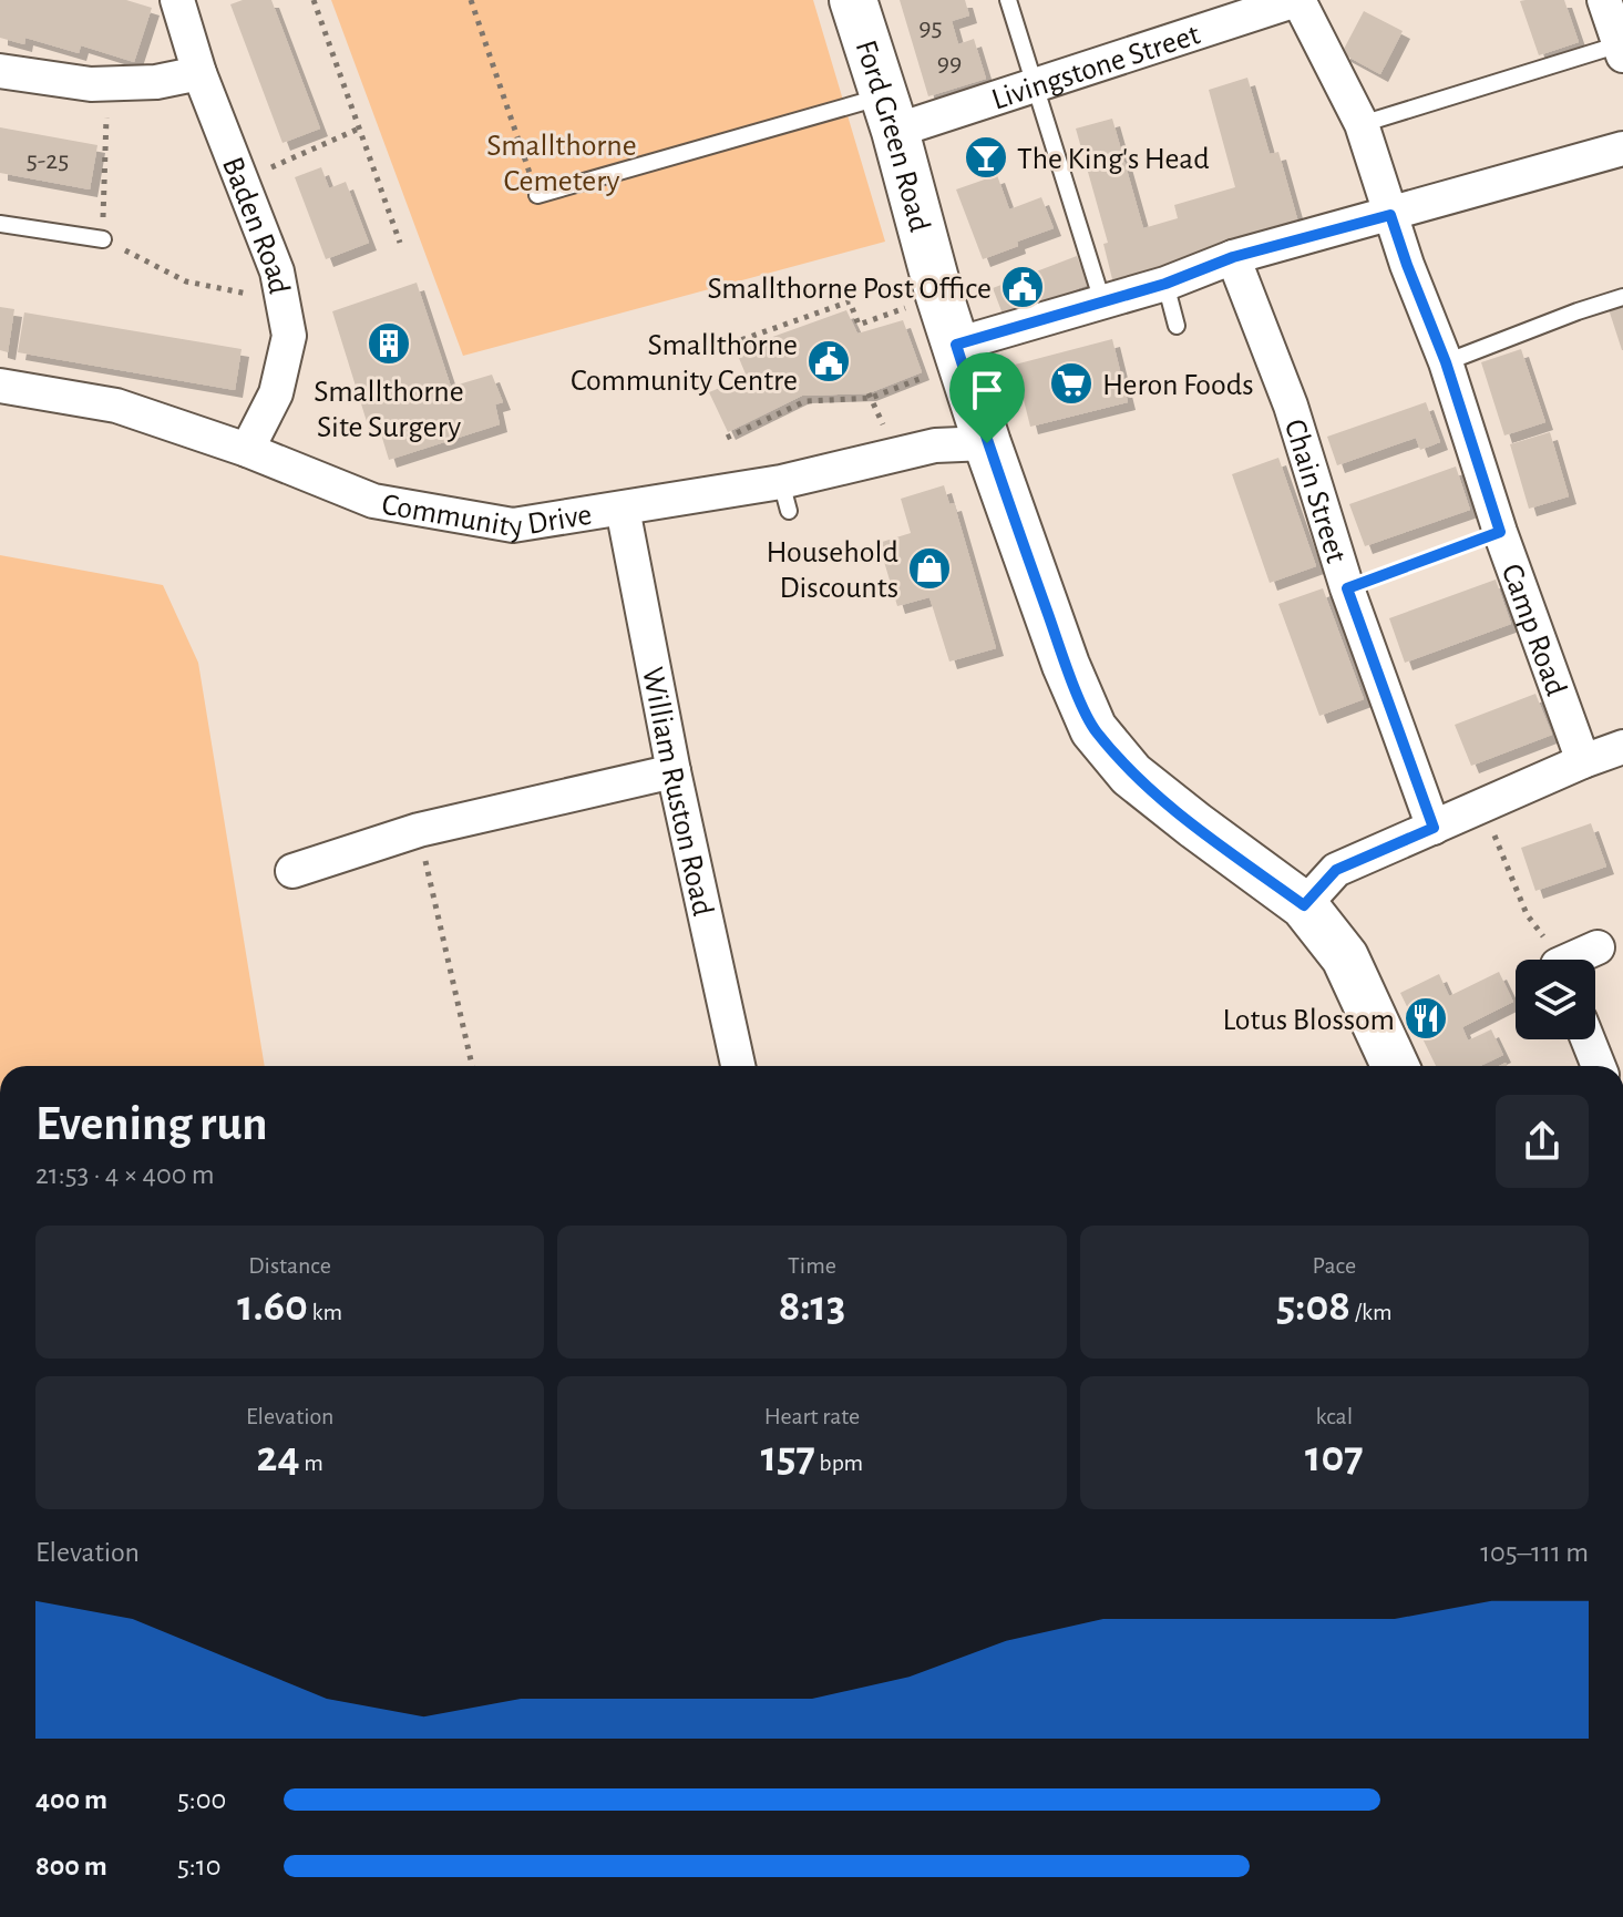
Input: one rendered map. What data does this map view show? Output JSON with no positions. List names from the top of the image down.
{
  "streets": {
    "main road": ["Ford Green Road"],
    "street": [
      "Livingstone Street",
      "Baden Road",
      "Chain Street",
      "Community Drive",
      "Camp Road",
      "William Ruston Road"
    ]
  },
  "crossings": [
    ["Livingstone Street", "Ford Green Road"],
    ["Livingstone Street", "Camp Road"],
    ["Ford Green Road", "Community Drive"],
    ["Baden Road", "Community Drive"],
    ["Community Drive", "William Ruston Road"]
  ],
  "parks": ["Smallthorne Cemetery"],
  "places": {
    "bar": ["The King's Head"],
    "public building": ["Smallthorne Post Office", "Smallthorne Community Centre"],
    "building": ["Smallthorne Site Surgery"],
    "supermarket": ["Heron Foods"],
    "shop": ["Household Discounts"],
    "restaurant": ["Lotus Blossom"]
  },
  "house_numbers": ["95", "99", "5-25"],
  "page": {
    "heading": ["Evening run", "21:53 · 4 × 400 m"],
    "stats": [
      ["Distance", "1.60 km"],
      ["Time", "8:13"],
      ["Pace", "5:08 /km"],
      ["Elevation", "24 m"],
      ["Heart rate", "157 bpm"],
      ["kcal", "107"]
    ],
    "chart": ["Elevation", "105–111 m"],
    "list": [
      {
        "name": "400 m",
        "note": "5:00"
      },
      {
        "name": "800 m",
        "note": "5:10"
      }
    ]
  }
}
